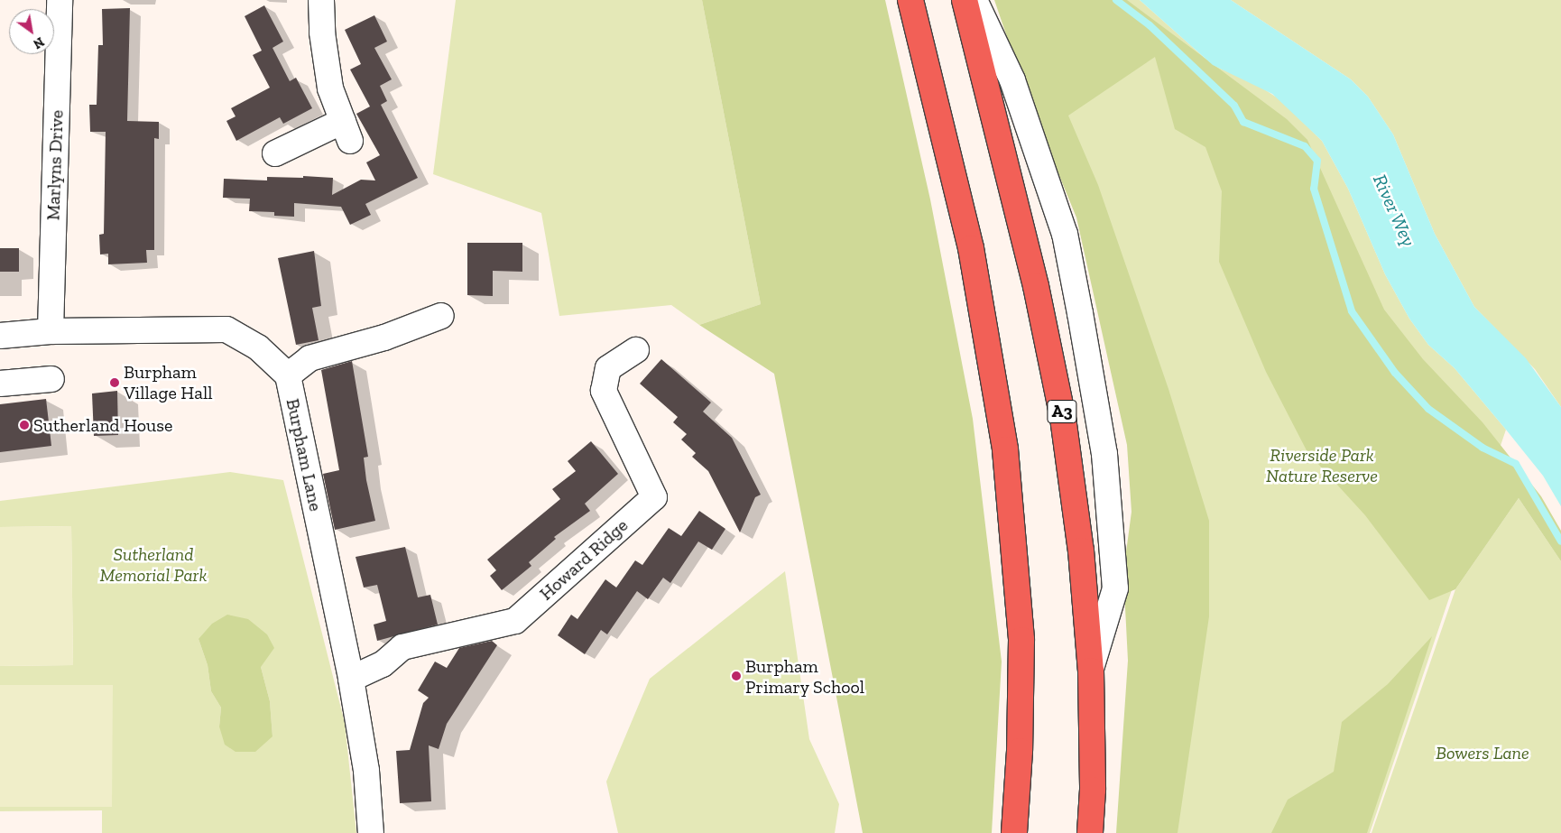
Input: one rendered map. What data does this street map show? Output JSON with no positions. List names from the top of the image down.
{
  "streets": {
    "highway": ["A3"],
    "street": ["Marlyns Drive", "Burpham Lane", "Howard Ridge"]
  },
  "crossings": [
    ["Marlyns Drive", "Burpham Lane"],
    ["Burpham Lane", "Howard Ridge"]
  ],
  "water": ["River Wey"],
  "parks": ["Riverside Park Nature Reserve", "Sutherland Memorial Park", "Bowers Lane"],
  "places": ["Burpham Village Hall", "Sutherland House", "Burpham Primary School"],
  "north": "bottom right"
}
